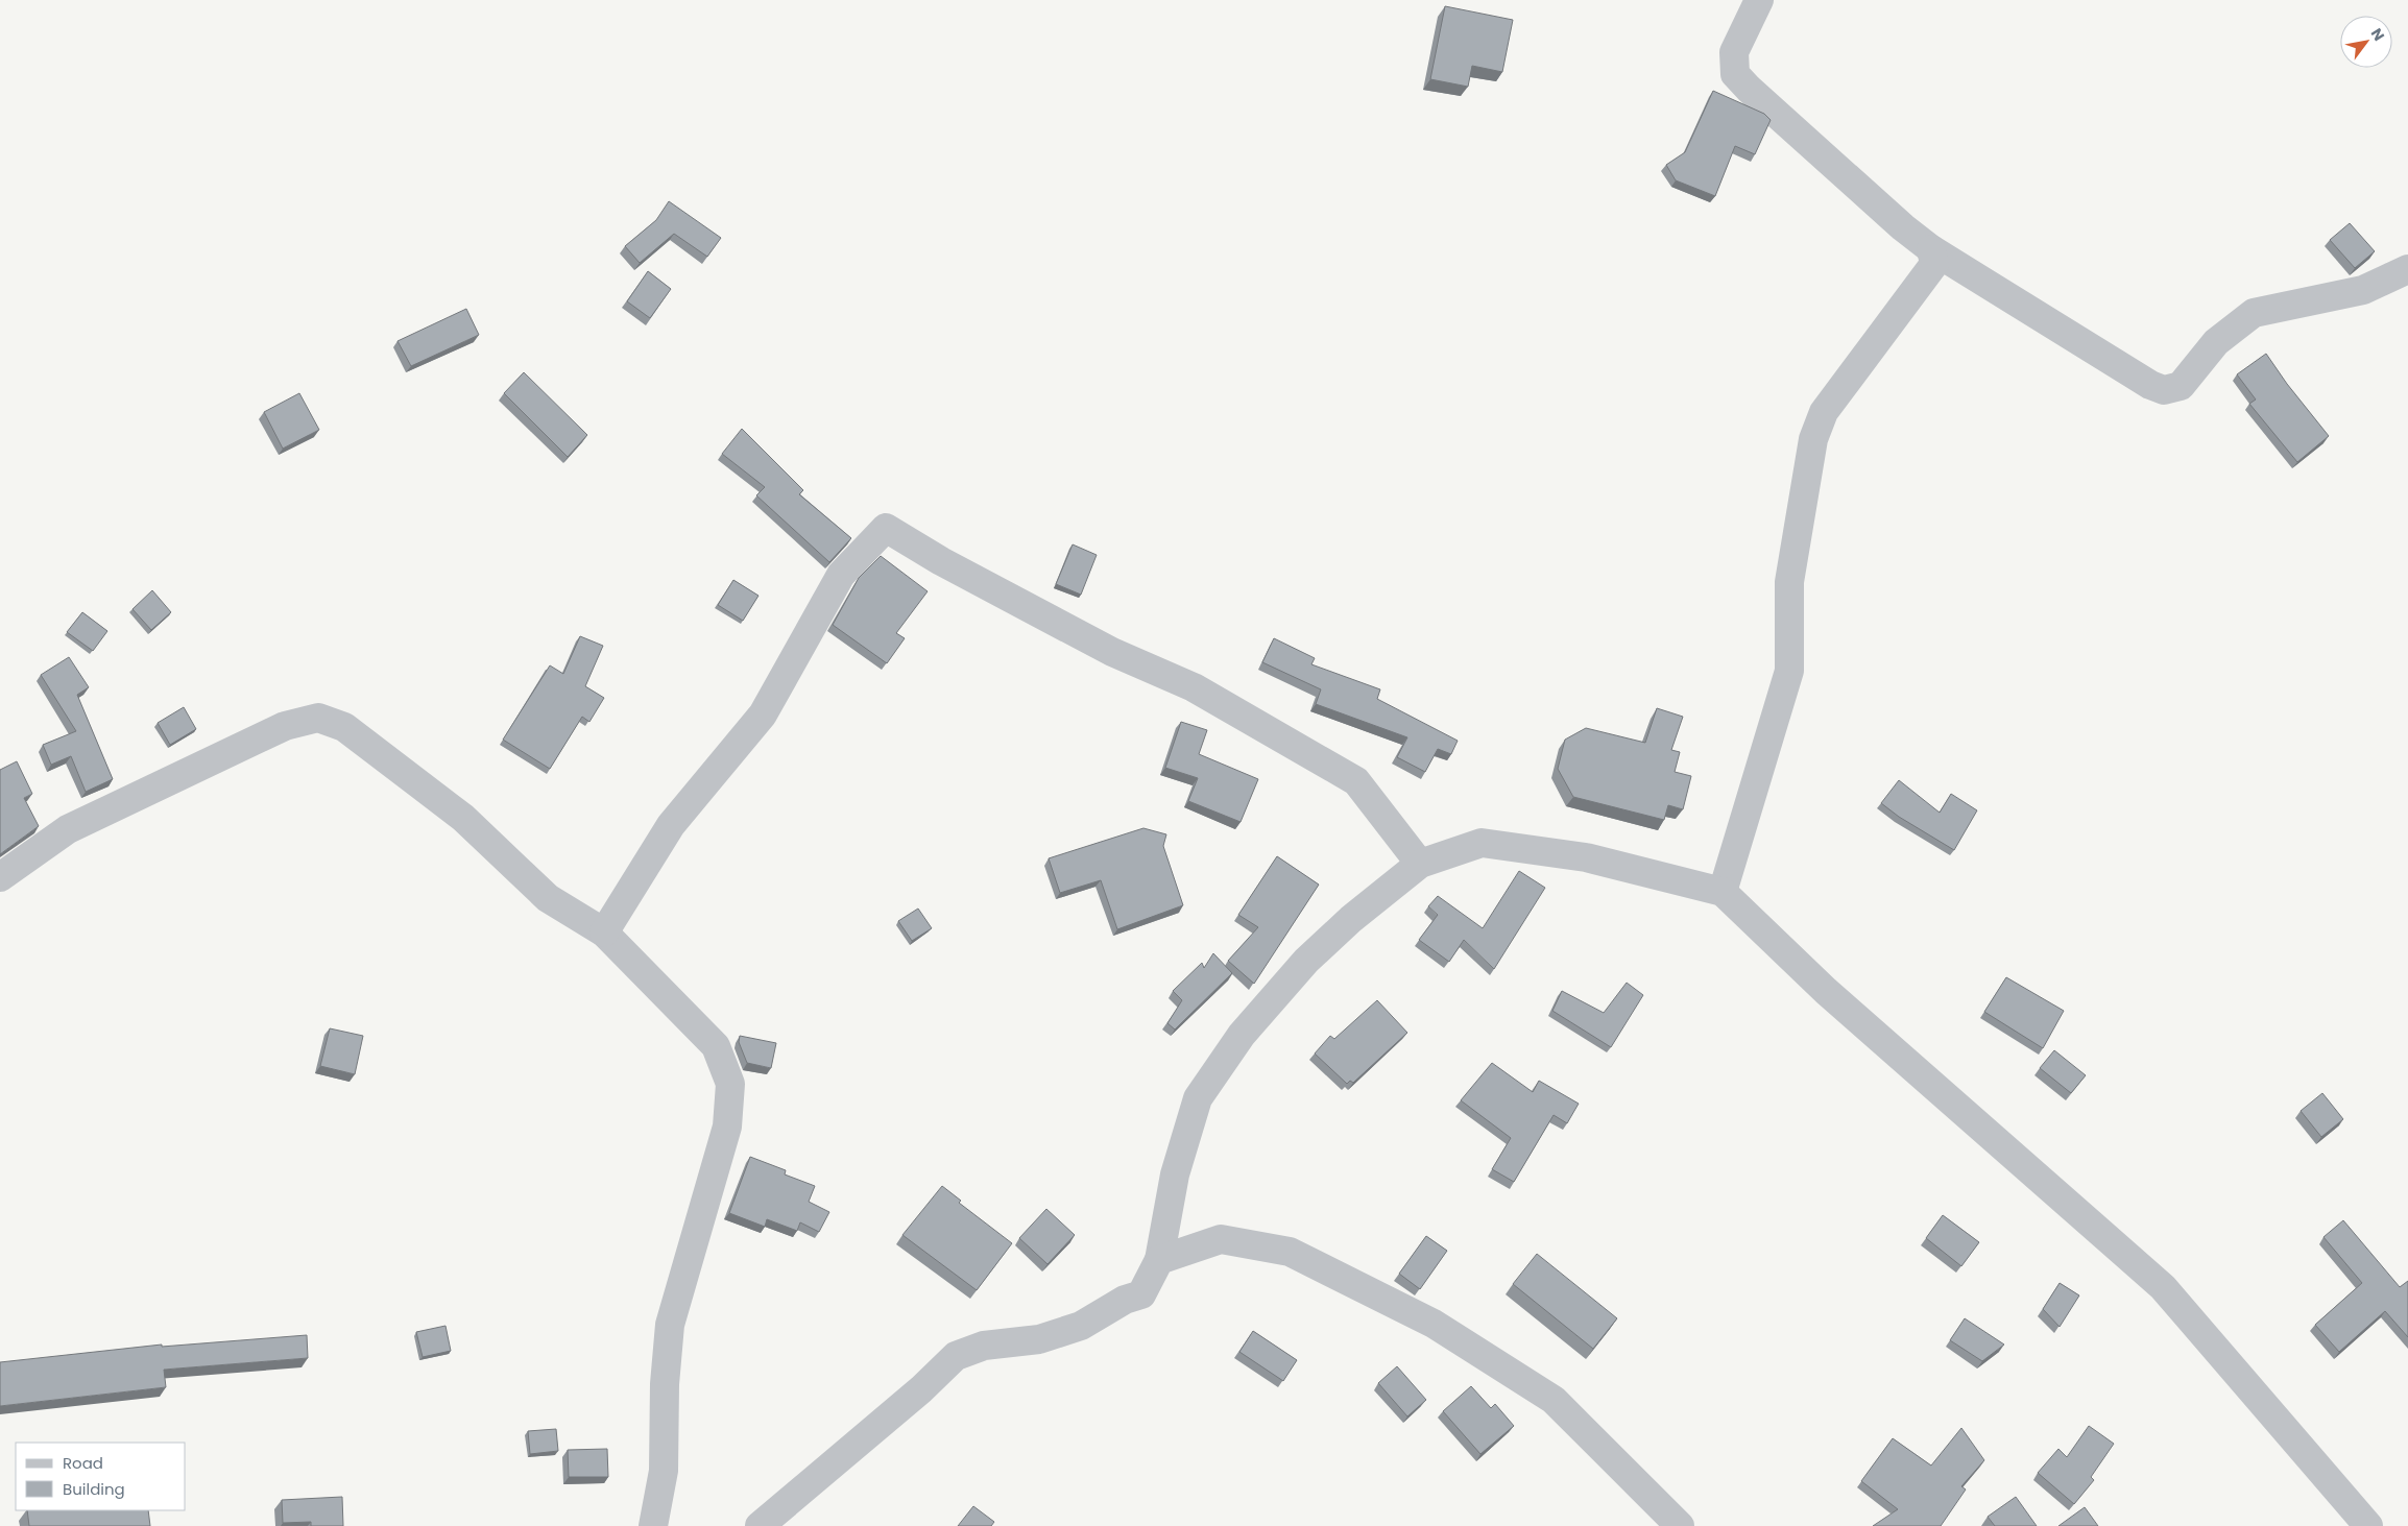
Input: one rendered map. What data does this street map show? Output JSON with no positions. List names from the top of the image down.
{
  "legend": ["Road", "Building"],
  "north": "top right"
}
